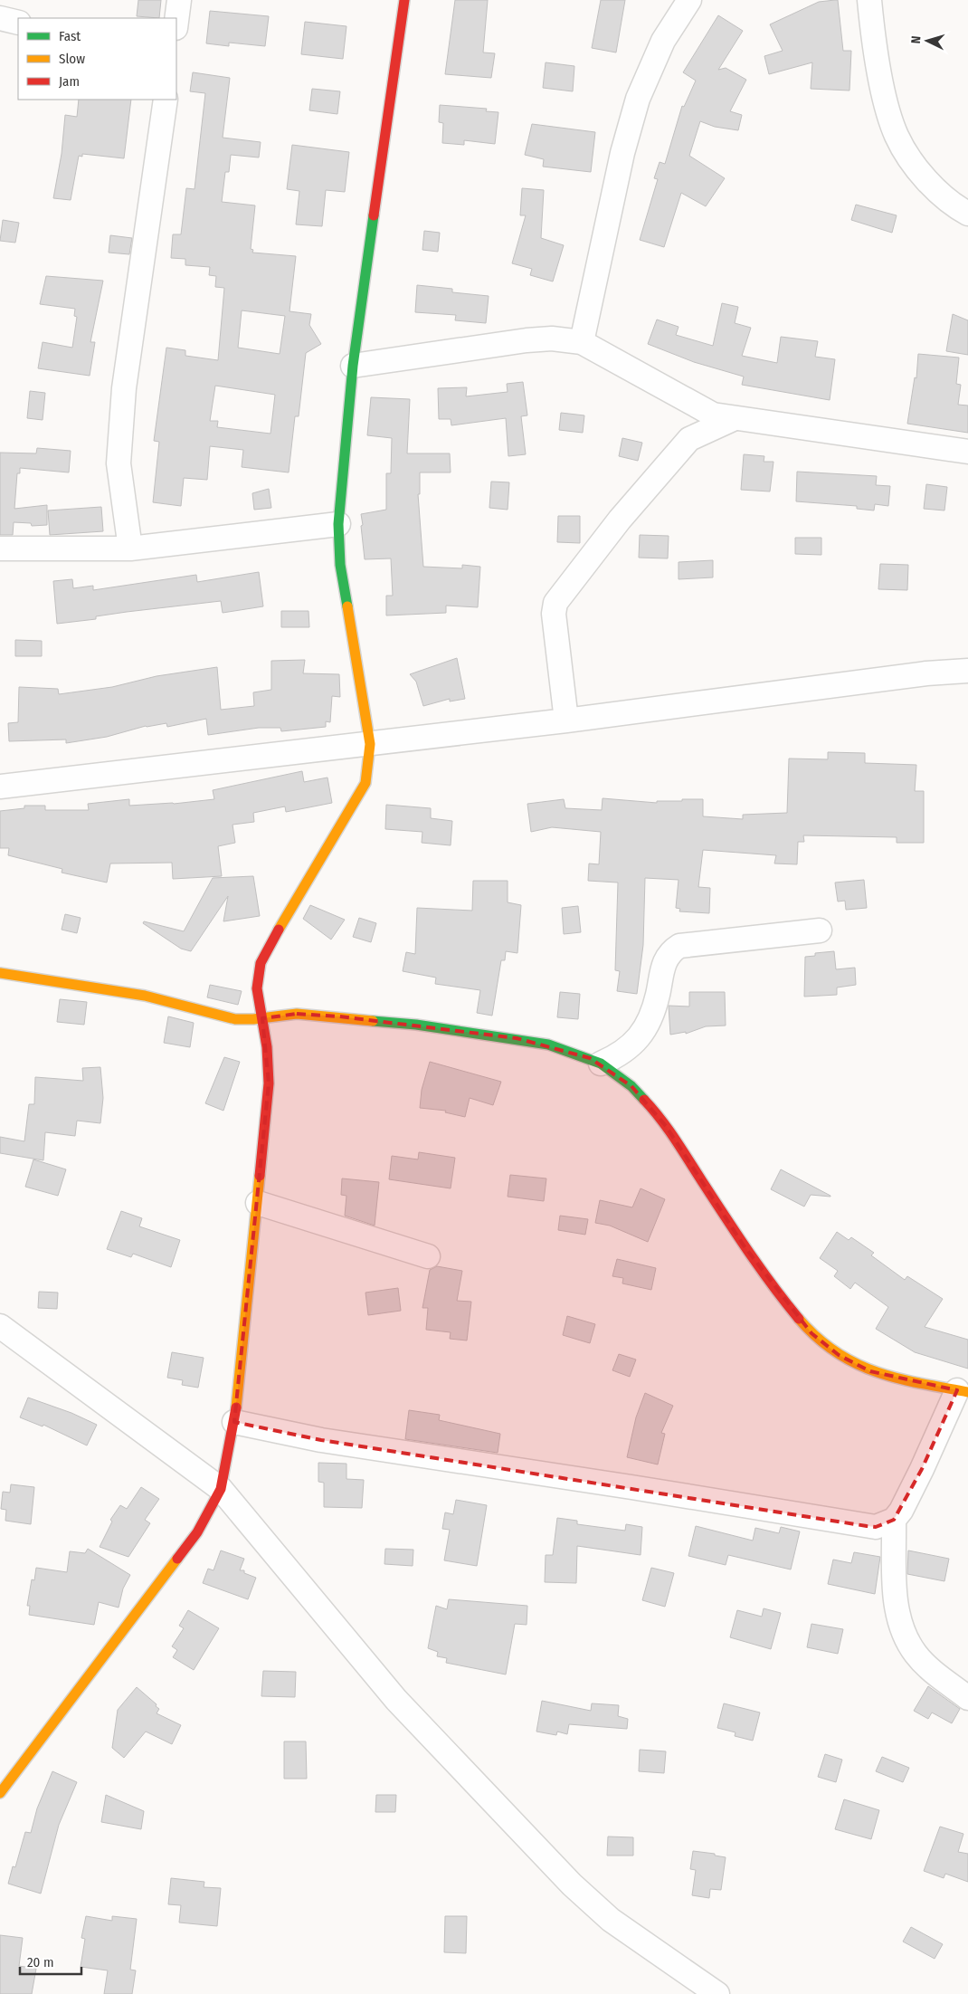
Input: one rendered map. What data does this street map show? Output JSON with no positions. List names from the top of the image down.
{
  "legend": ["Fast", "Slow", "Jam"],
  "scale_bar": "20 m",
  "north": "left"
}
